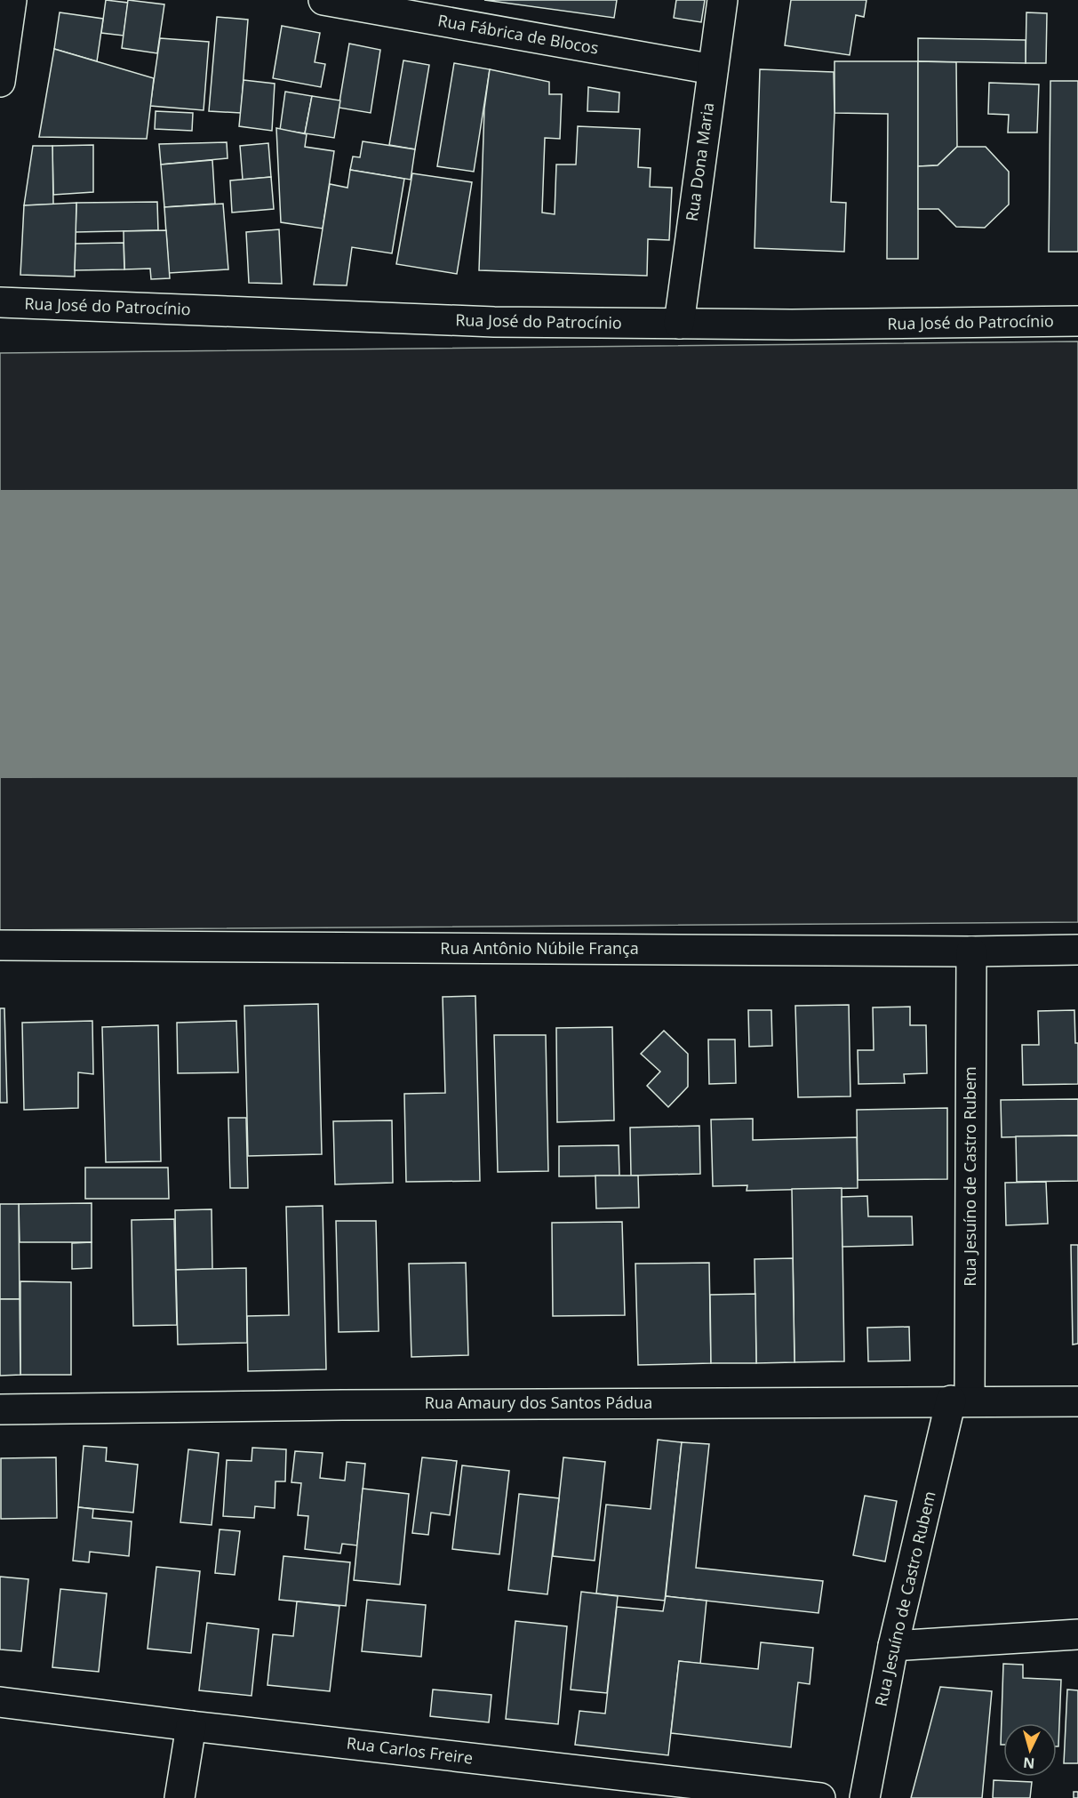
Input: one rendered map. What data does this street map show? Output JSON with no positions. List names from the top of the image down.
{
  "streets": {
    "street": [
      "Rua Fábrica de Blocos",
      "Rua Dona Maria",
      "Rua José do Patrocínio",
      "Rua Antônio Núbile França",
      "Rua Jesuíno de Castro Rubem",
      "Rua Amaury dos Santos Pádua",
      "Rua Carlos Freire"
    ]
  },
  "crossings": [
    ["Rua Fábrica de Blocos", "Rua Dona Maria"],
    ["Rua Dona Maria", "Rua José do Patrocínio"],
    ["Rua Antônio Núbile França", "Rua Jesuíno de Castro Rubem"],
    ["Rua Jesuíno de Castro Rubem", "Rua Amaury dos Santos Pádua"]
  ],
  "north": "bottom"
}
